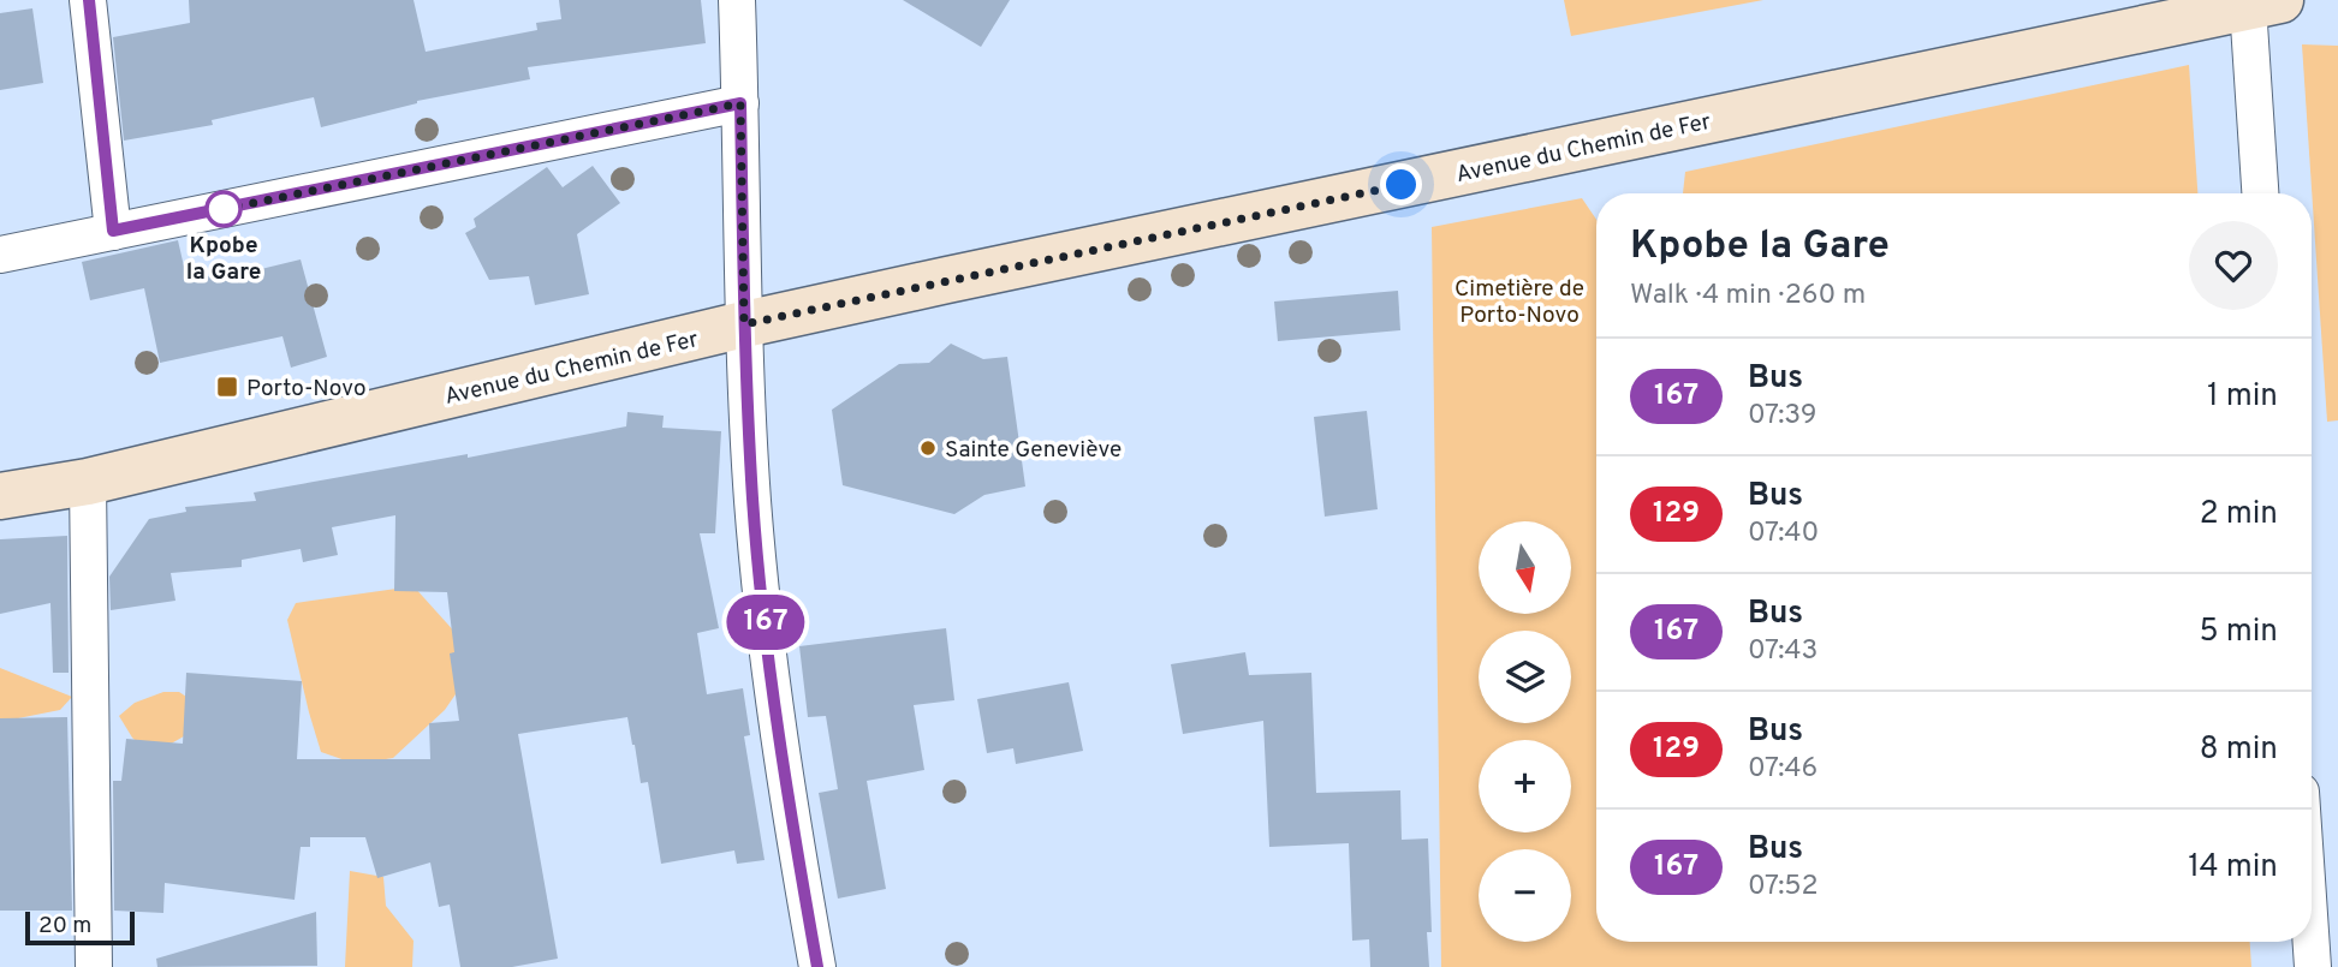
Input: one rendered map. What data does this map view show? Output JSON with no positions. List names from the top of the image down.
{
  "streets": {
    "street": ["Avenue du Chemin de Fer"]
  },
  "parks": ["Cimetière de Porto-Novo"],
  "places": {
    "other": ["Kpobe la Gare", "Sainte Geneviève"],
    "transit": ["Porto-Novo"]
  },
  "lines": ["bus line 167"],
  "scale_bar": "20 m",
  "north": "bottom",
  "page": {
    "on_map": "167",
    "heading": ["Kpobe la Gare", "Walk · 4 min · 260 m"],
    "list": [
      {
        "mark": "167",
        "name": "Bus",
        "note": "07:39",
        "value": "1 min"
      },
      {
        "mark": "129",
        "name": "Bus",
        "note": "07:40",
        "value": "2 min"
      },
      {
        "mark": "167",
        "name": "Bus",
        "note": "07:43",
        "value": "5 min"
      },
      {
        "mark": "129",
        "name": "Bus",
        "note": "07:46",
        "value": "8 min"
      },
      {
        "mark": "167",
        "name": "Bus",
        "note": "07:52",
        "value": "14 min"
      }
    ],
    "map_buttons": ["+", "−"],
    "scale": "20 m"
  }
}
